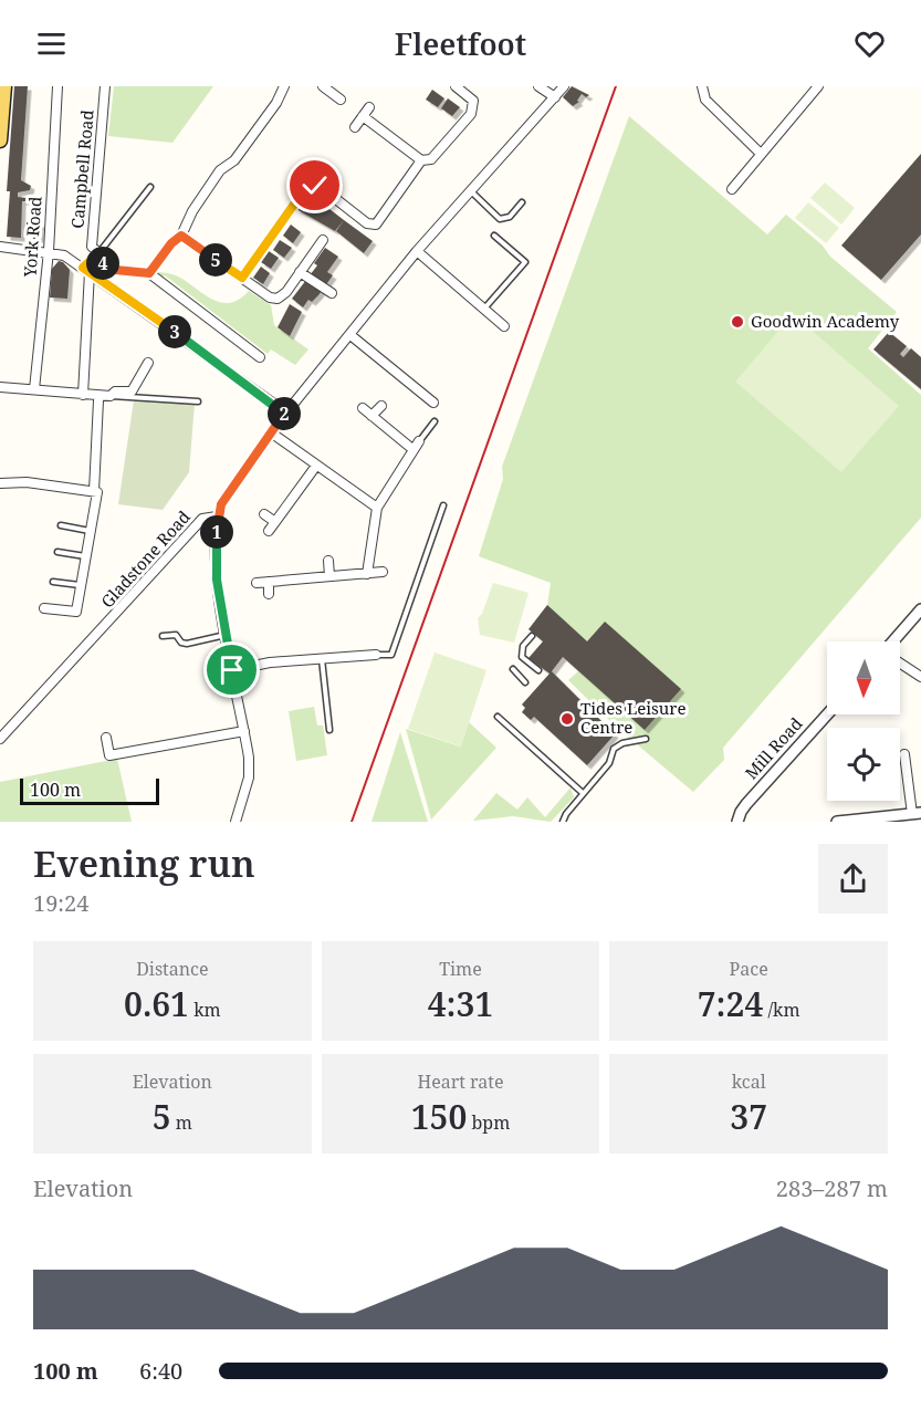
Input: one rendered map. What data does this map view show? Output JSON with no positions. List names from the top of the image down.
{
  "streets": {
    "street": [
      "Campbell Road",
      "York Road",
      "Gladstone Road",
      "Mill Road"
    ]
  },
  "places": ["Goodwin Academy", "Tides Leisure Centre"],
  "scale_bar": "100 m",
  "north": "bottom",
  "page": {
    "header": "Fleetfoot",
    "pins": [
      "5",
      "4",
      "3",
      "2",
      "1"
    ],
    "scale": "100 m",
    "heading": ["Evening run", "19:24"],
    "stats": [
      ["Distance", "0.61 km"],
      ["Time", "4:31"],
      ["Pace", "7:24 /km"],
      ["Elevation", "5 m"],
      ["Heart rate", "150 bpm"],
      ["kcal", "37"]
    ],
    "chart": ["Elevation", "283–287 m"],
    "list": [
      {
        "name": "100 m",
        "note": "6:40"
      }
    ]
  }
}
